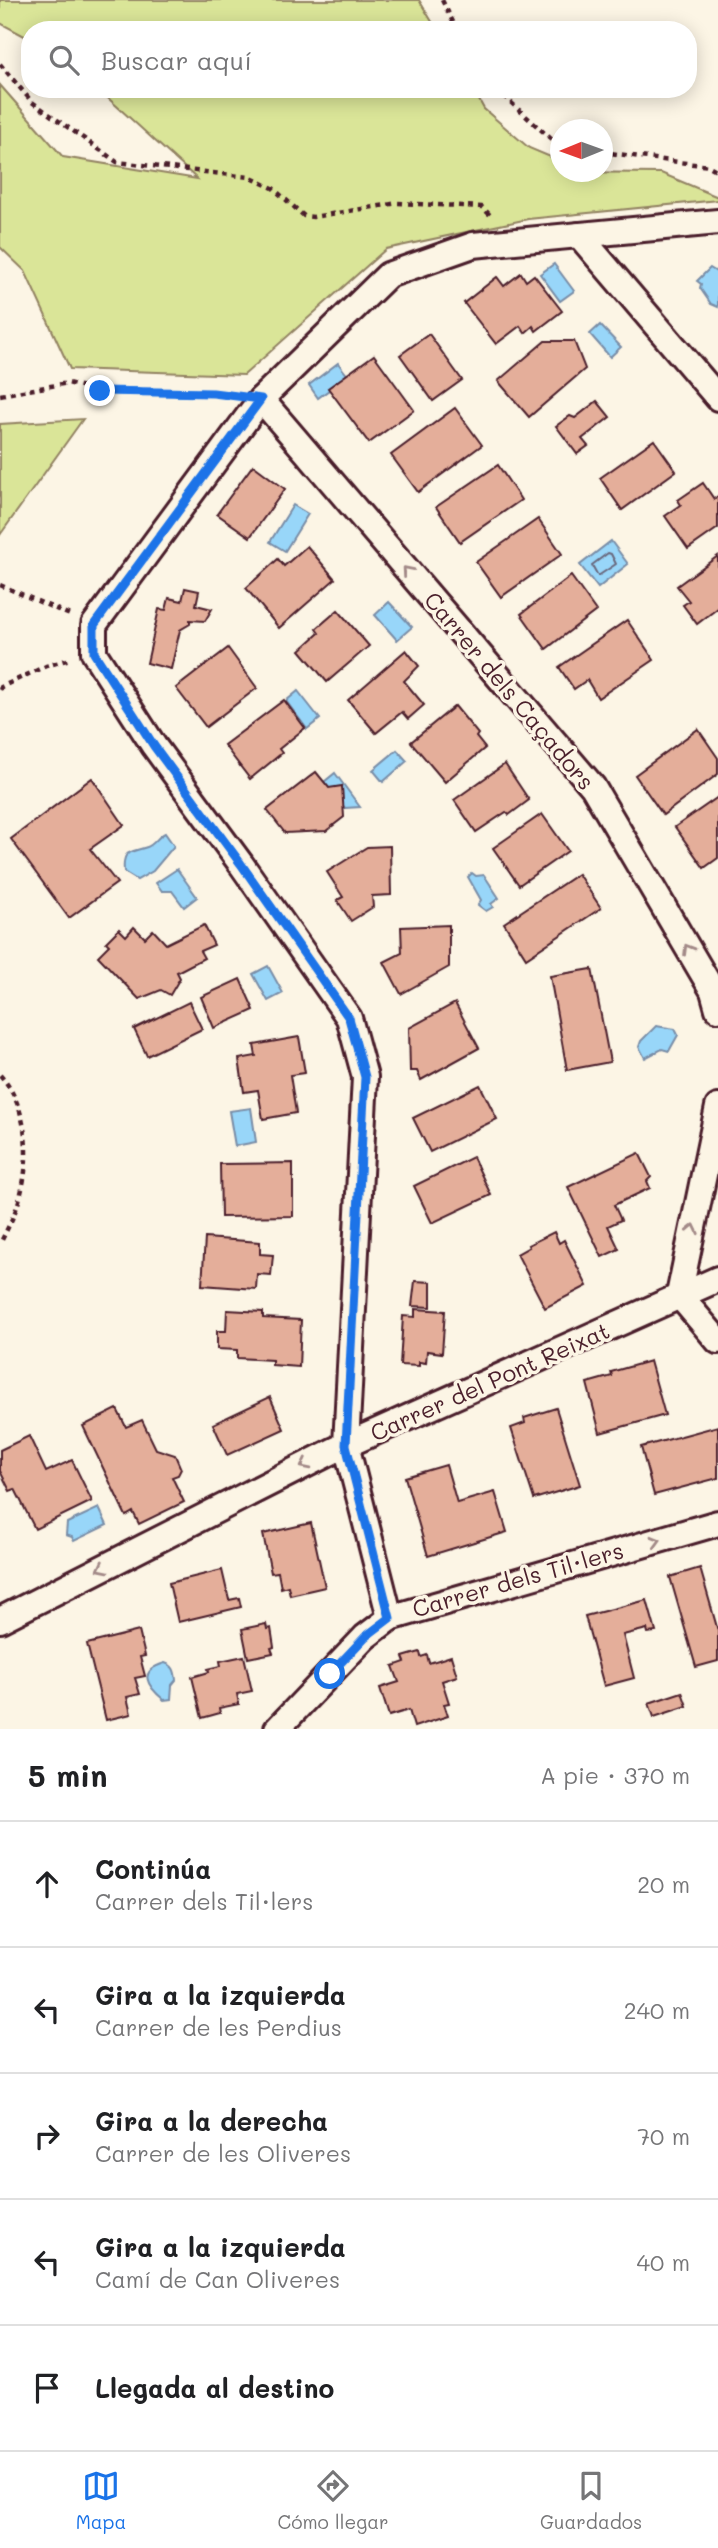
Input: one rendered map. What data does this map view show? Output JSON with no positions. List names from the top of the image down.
{
  "streets": {
    "street": ["Carrer dels Caçadors", "Carrer del Pont Reixat", "Carrer dels Til·lers"]
  },
  "one_way": ["Carrer dels Caçadors", "Carrer del Pont Reixat", "Carrer dels Til·lers"],
  "north": "left",
  "page": {
    "search": "Buscar aquí",
    "heading": ["5 min", "A pie · 370 m"],
    "list": [
      ["Continúa", "Carrer dels Til·lers", "20 m"],
      ["Gira a la izquierda", "Carrer de les Perdius", "240 m"],
      ["Gira a la derecha", "Carrer de les Oliveres", "70 m"],
      ["Gira a la izquierda", "Camí de Can Oliveres", "40 m"],
      "Llegada al destino"
    ],
    "nav": ["Mapa", "Cómo llegar", "Guardados"]
  }
}
